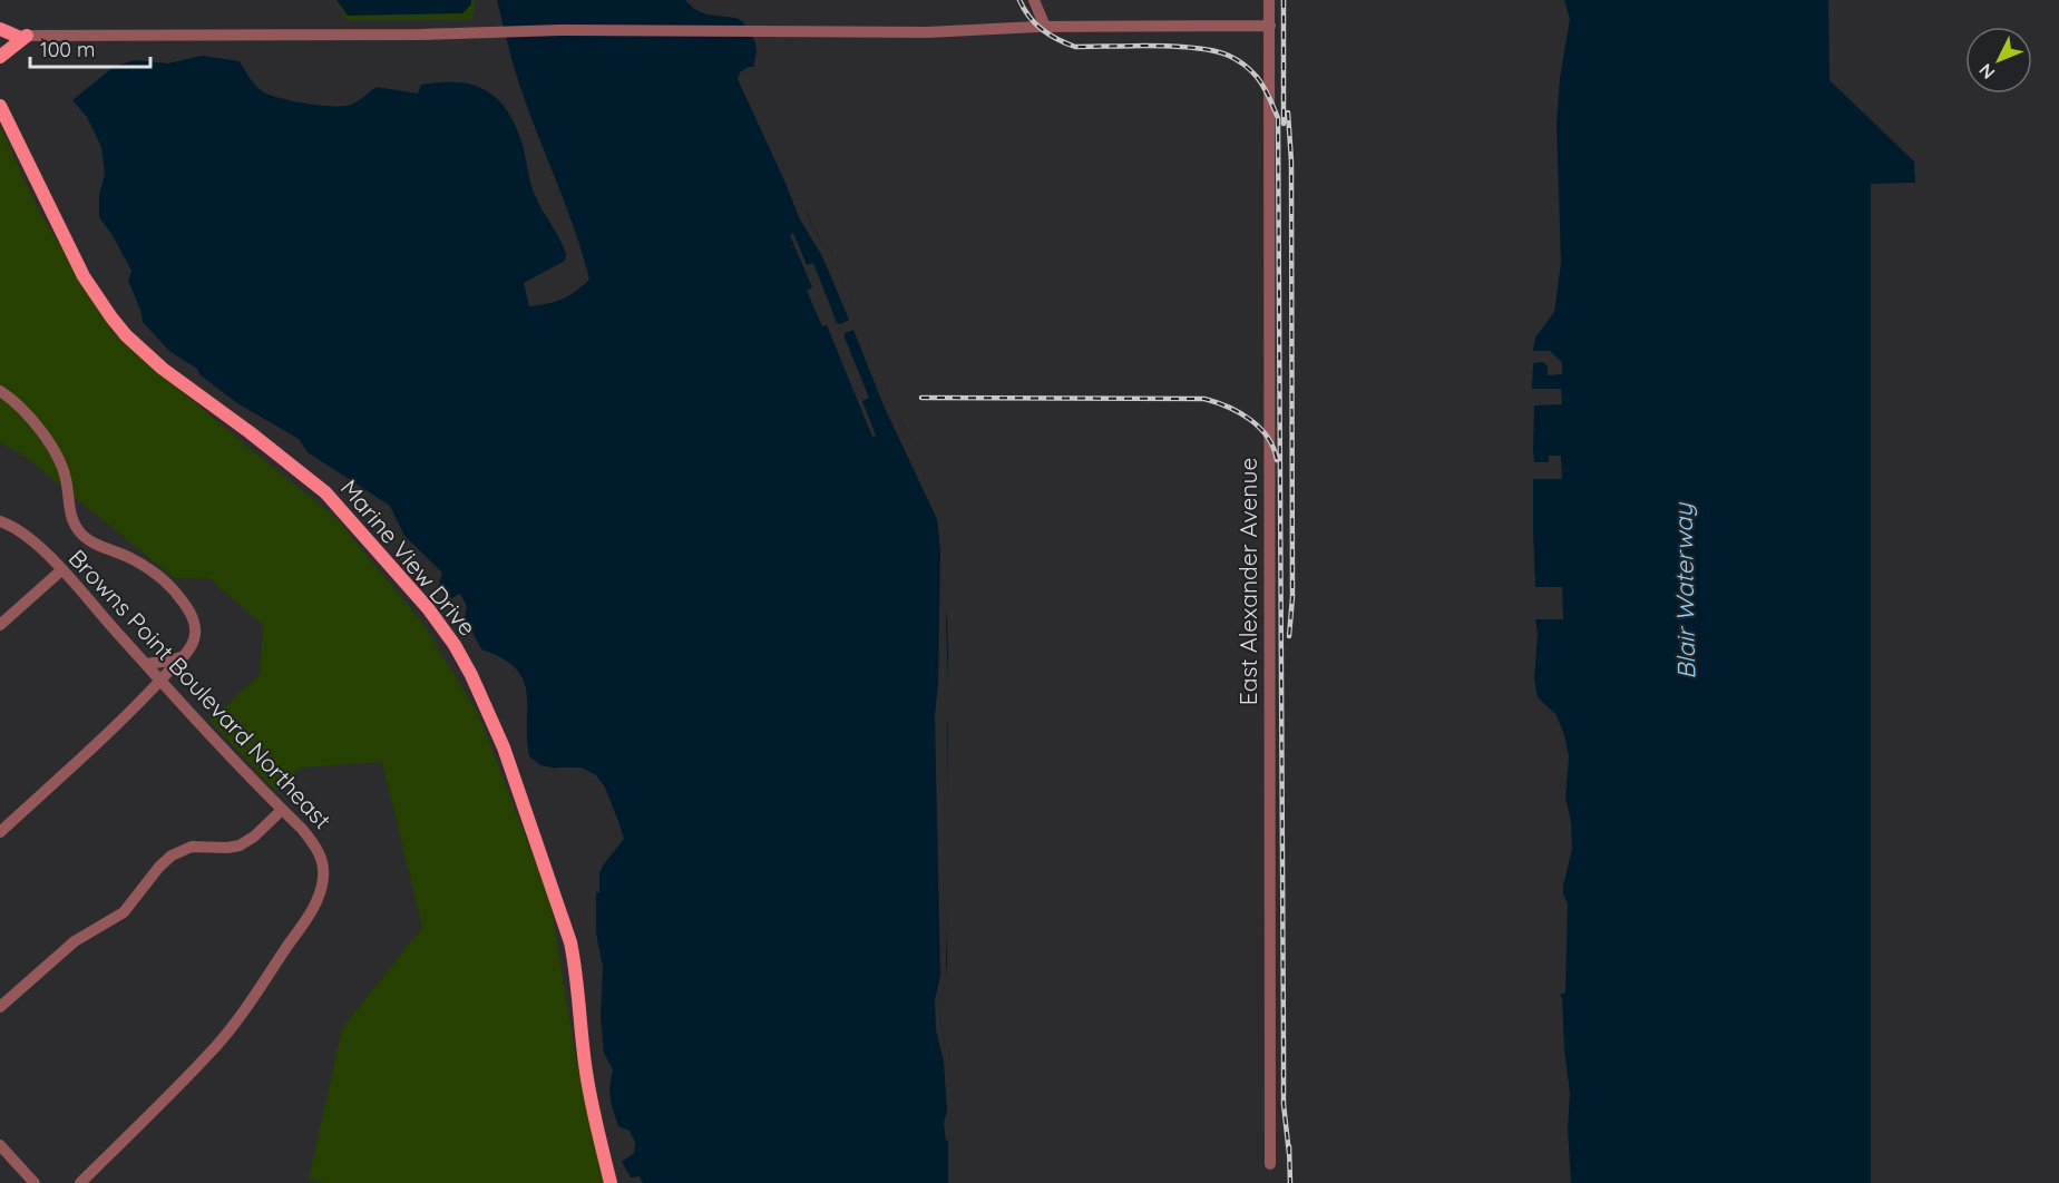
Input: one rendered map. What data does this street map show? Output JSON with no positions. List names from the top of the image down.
{
  "streets": {
    "main road": ["Marine View Drive"],
    "street": ["East Alexander Avenue", "Browns Point Boulevard Northeast"]
  },
  "water": ["Blair Waterway"],
  "scale_bar": "100 m",
  "north": "bottom left"
}
